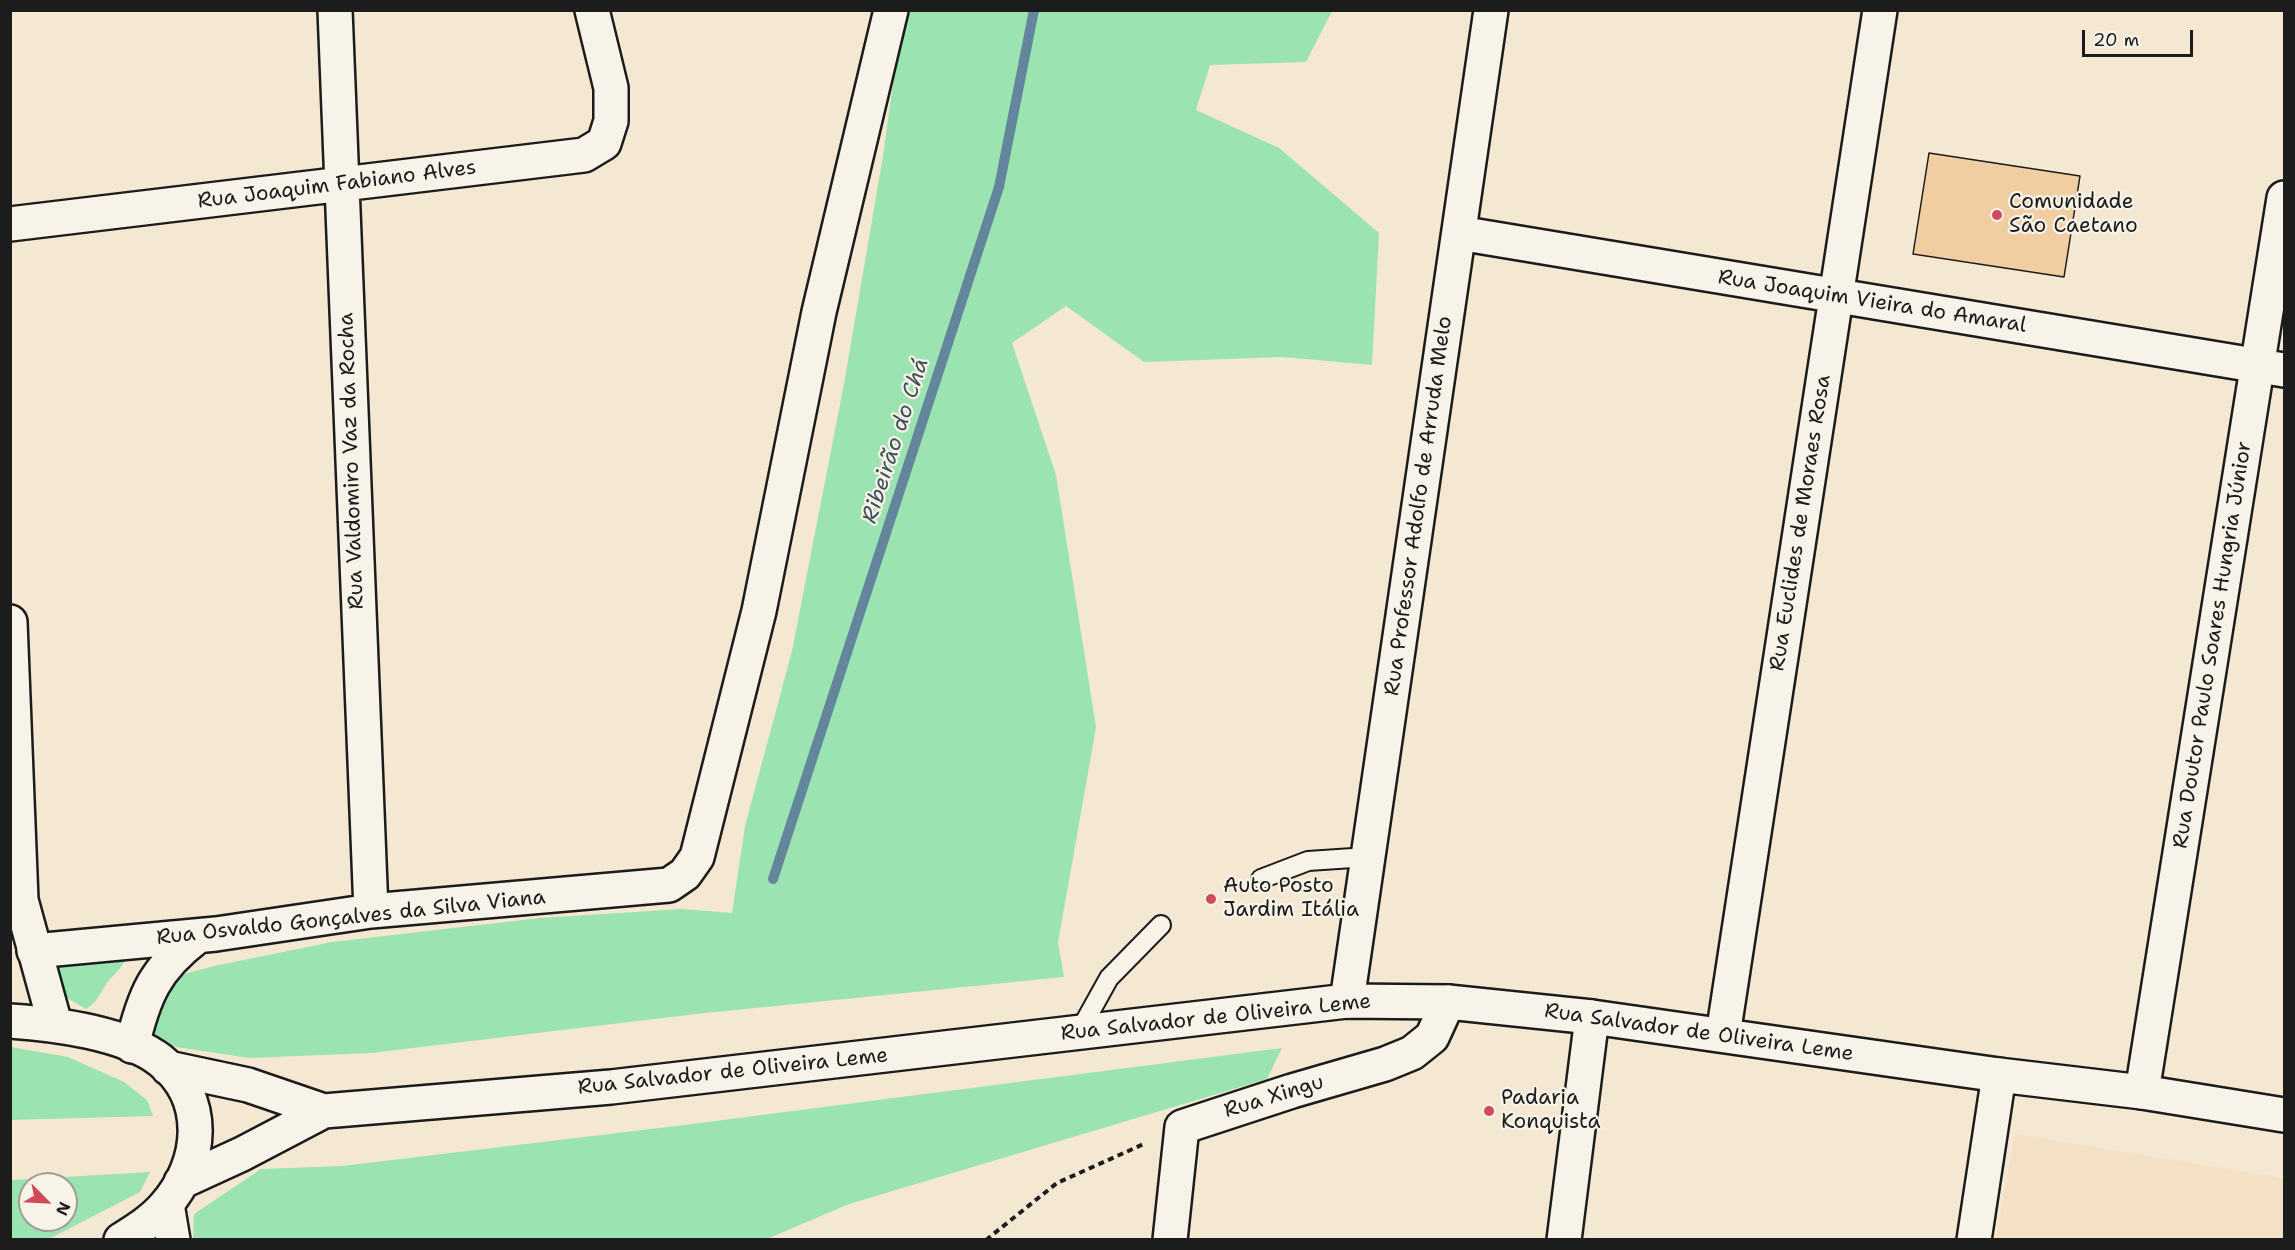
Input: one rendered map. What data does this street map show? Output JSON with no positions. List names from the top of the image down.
{
  "streets": {
    "street": [
      "Rua Joaquim Fabiano Alves",
      "Rua Joaquim Vieira do Amaral",
      "Rua Valdomiro Vaz da Rocha",
      "Rua Professor Adolfo de Arruda Melo",
      "Rua Euclides de Moraes Rosa",
      "Rua Doutor Paulo Soares Hungria Júnior",
      "Rua Osvaldo Gonçalves da Silva Viana",
      "Rua Salvador de Oliveira Leme",
      "Rua Xingu"
    ]
  },
  "crossings": [
    ["Rua Joaquim Fabiano Alves", "Rua Valdomiro Vaz da Rocha"],
    ["Rua Joaquim Vieira do Amaral", "Rua Professor Adolfo de Arruda Melo"],
    ["Rua Joaquim Vieira do Amaral", "Rua Euclides de Moraes Rosa"],
    ["Rua Joaquim Vieira do Amaral", "Rua Doutor Paulo Soares Hungria Júnior"],
    ["Rua Valdomiro Vaz da Rocha", "Rua Osvaldo Gonçalves da Silva Viana"],
    ["Rua Professor Adolfo de Arruda Melo", "Rua Salvador de Oliveira Leme"],
    ["Rua Euclides de Moraes Rosa", "Rua Salvador de Oliveira Leme"],
    ["Rua Doutor Paulo Soares Hungria Júnior", "Rua Salvador de Oliveira Leme"],
    ["Rua Salvador de Oliveira Leme", "Rua Xingu"]
  ],
  "water": ["Ribeirão do Chá"],
  "places": ["Comunidade São Caetano", "Auto Posto Jardim Itália", "Padaria Konquista"],
  "scale_bar": "20 m",
  "north": "bottom right"
}
